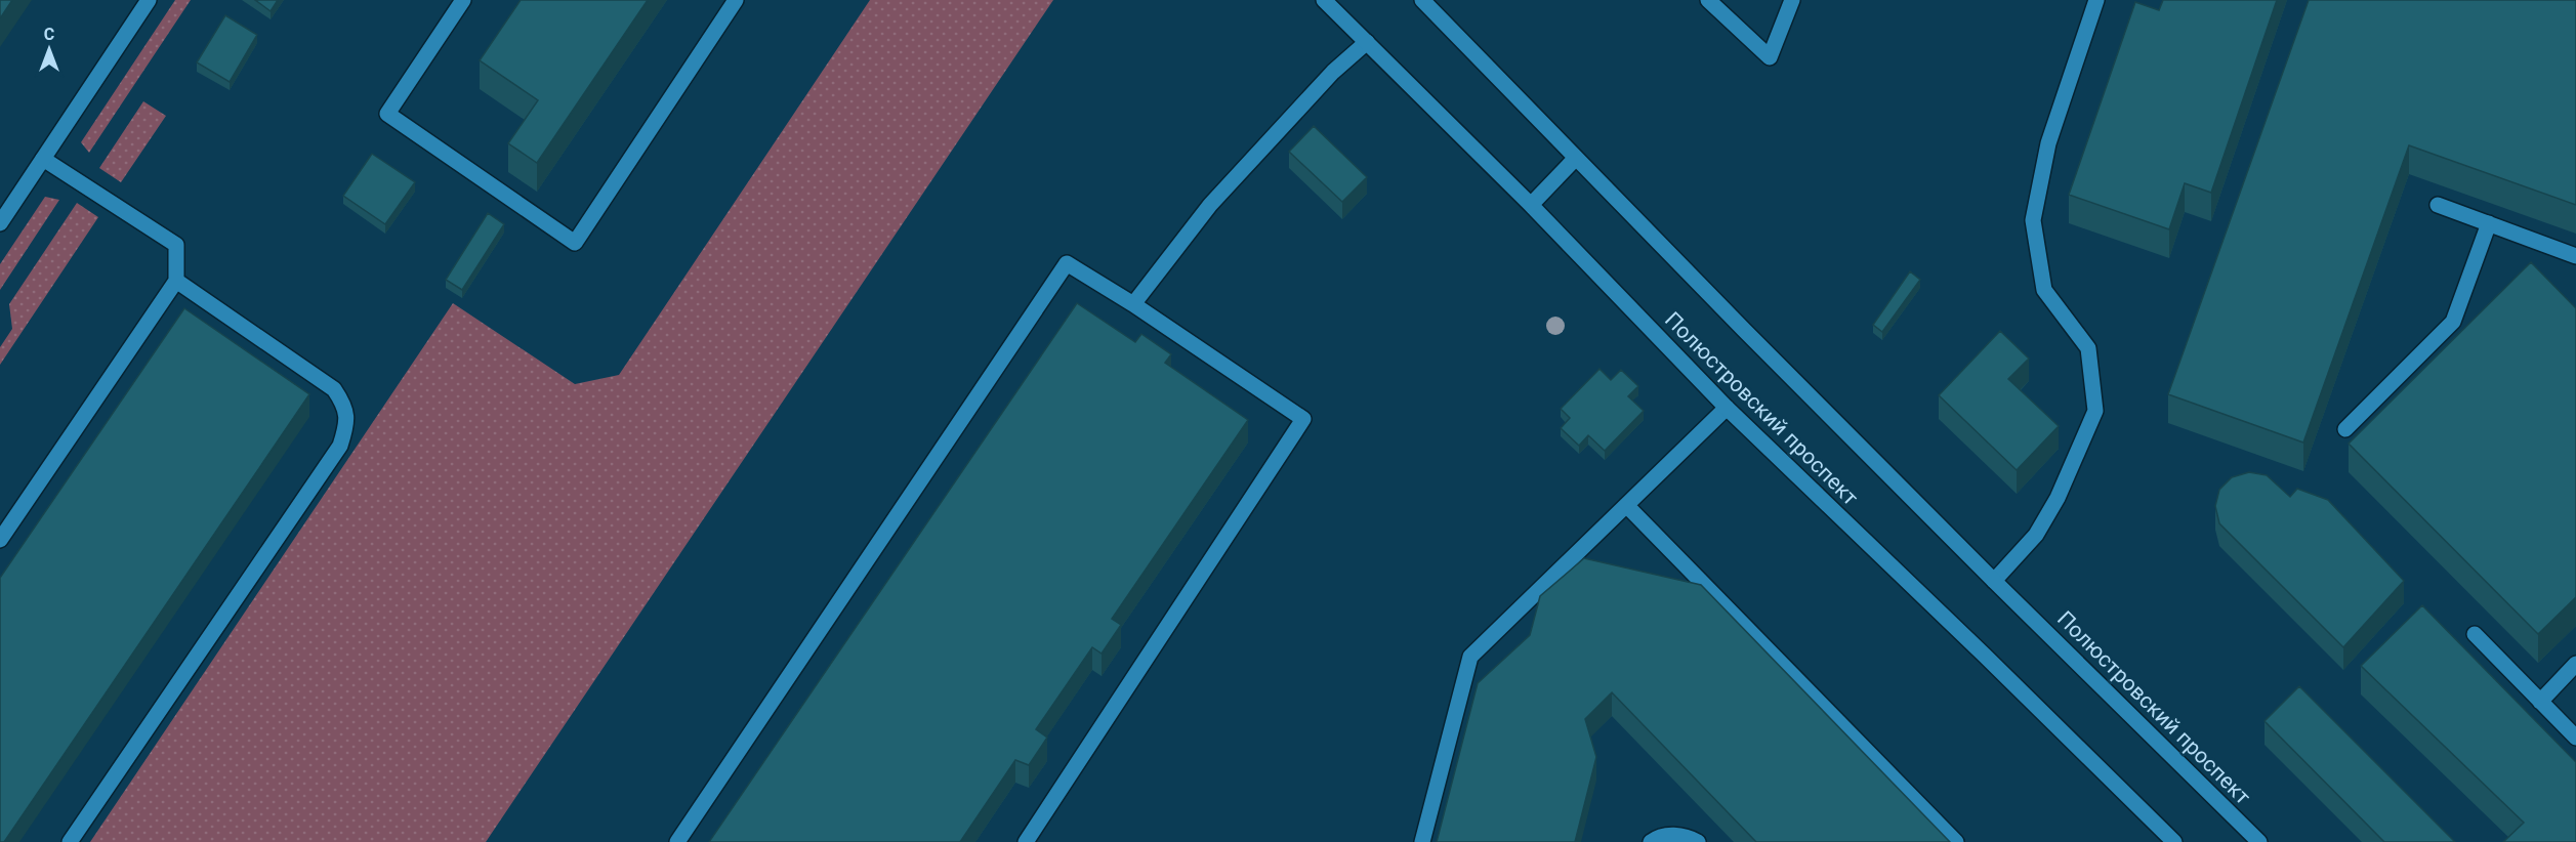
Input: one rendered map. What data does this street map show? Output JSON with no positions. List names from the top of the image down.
{
  "streets": {
    "main road": ["Полюстровский проспект"]
  },
  "north": "top"
}
